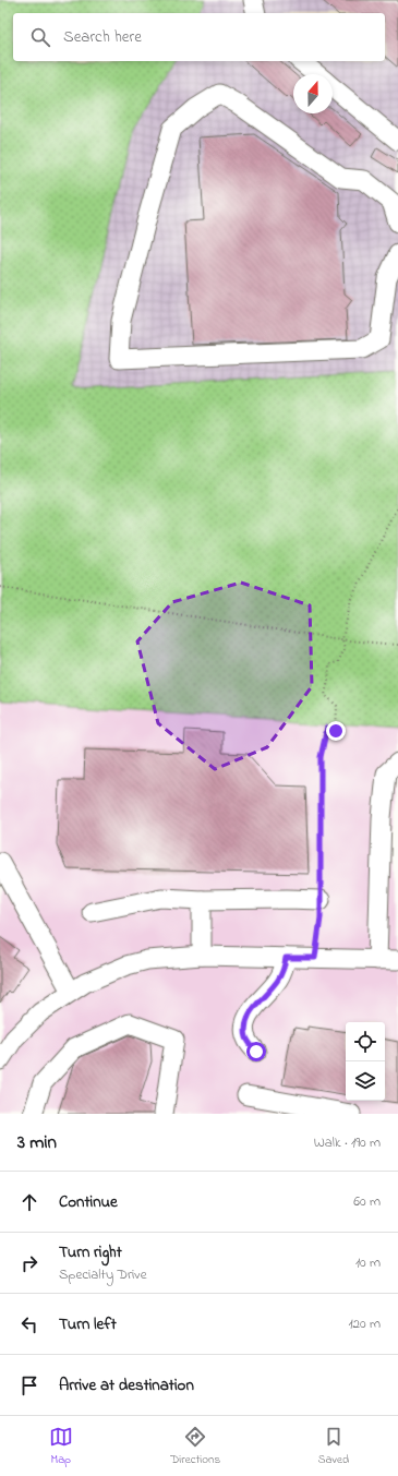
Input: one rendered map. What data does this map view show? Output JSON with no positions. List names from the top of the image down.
{
  "north": "top",
  "page": {
    "search": "Search here",
    "heading": ["3 min", "Walk · 190 m"],
    "list": [
      ["Continue", "60 m"],
      ["Turn right", "Specialty Drive", "10 m"],
      ["Turn left", "120 m"],
      "Arrive at destination"
    ],
    "nav": ["Map", "Directions", "Saved"]
  }
}
